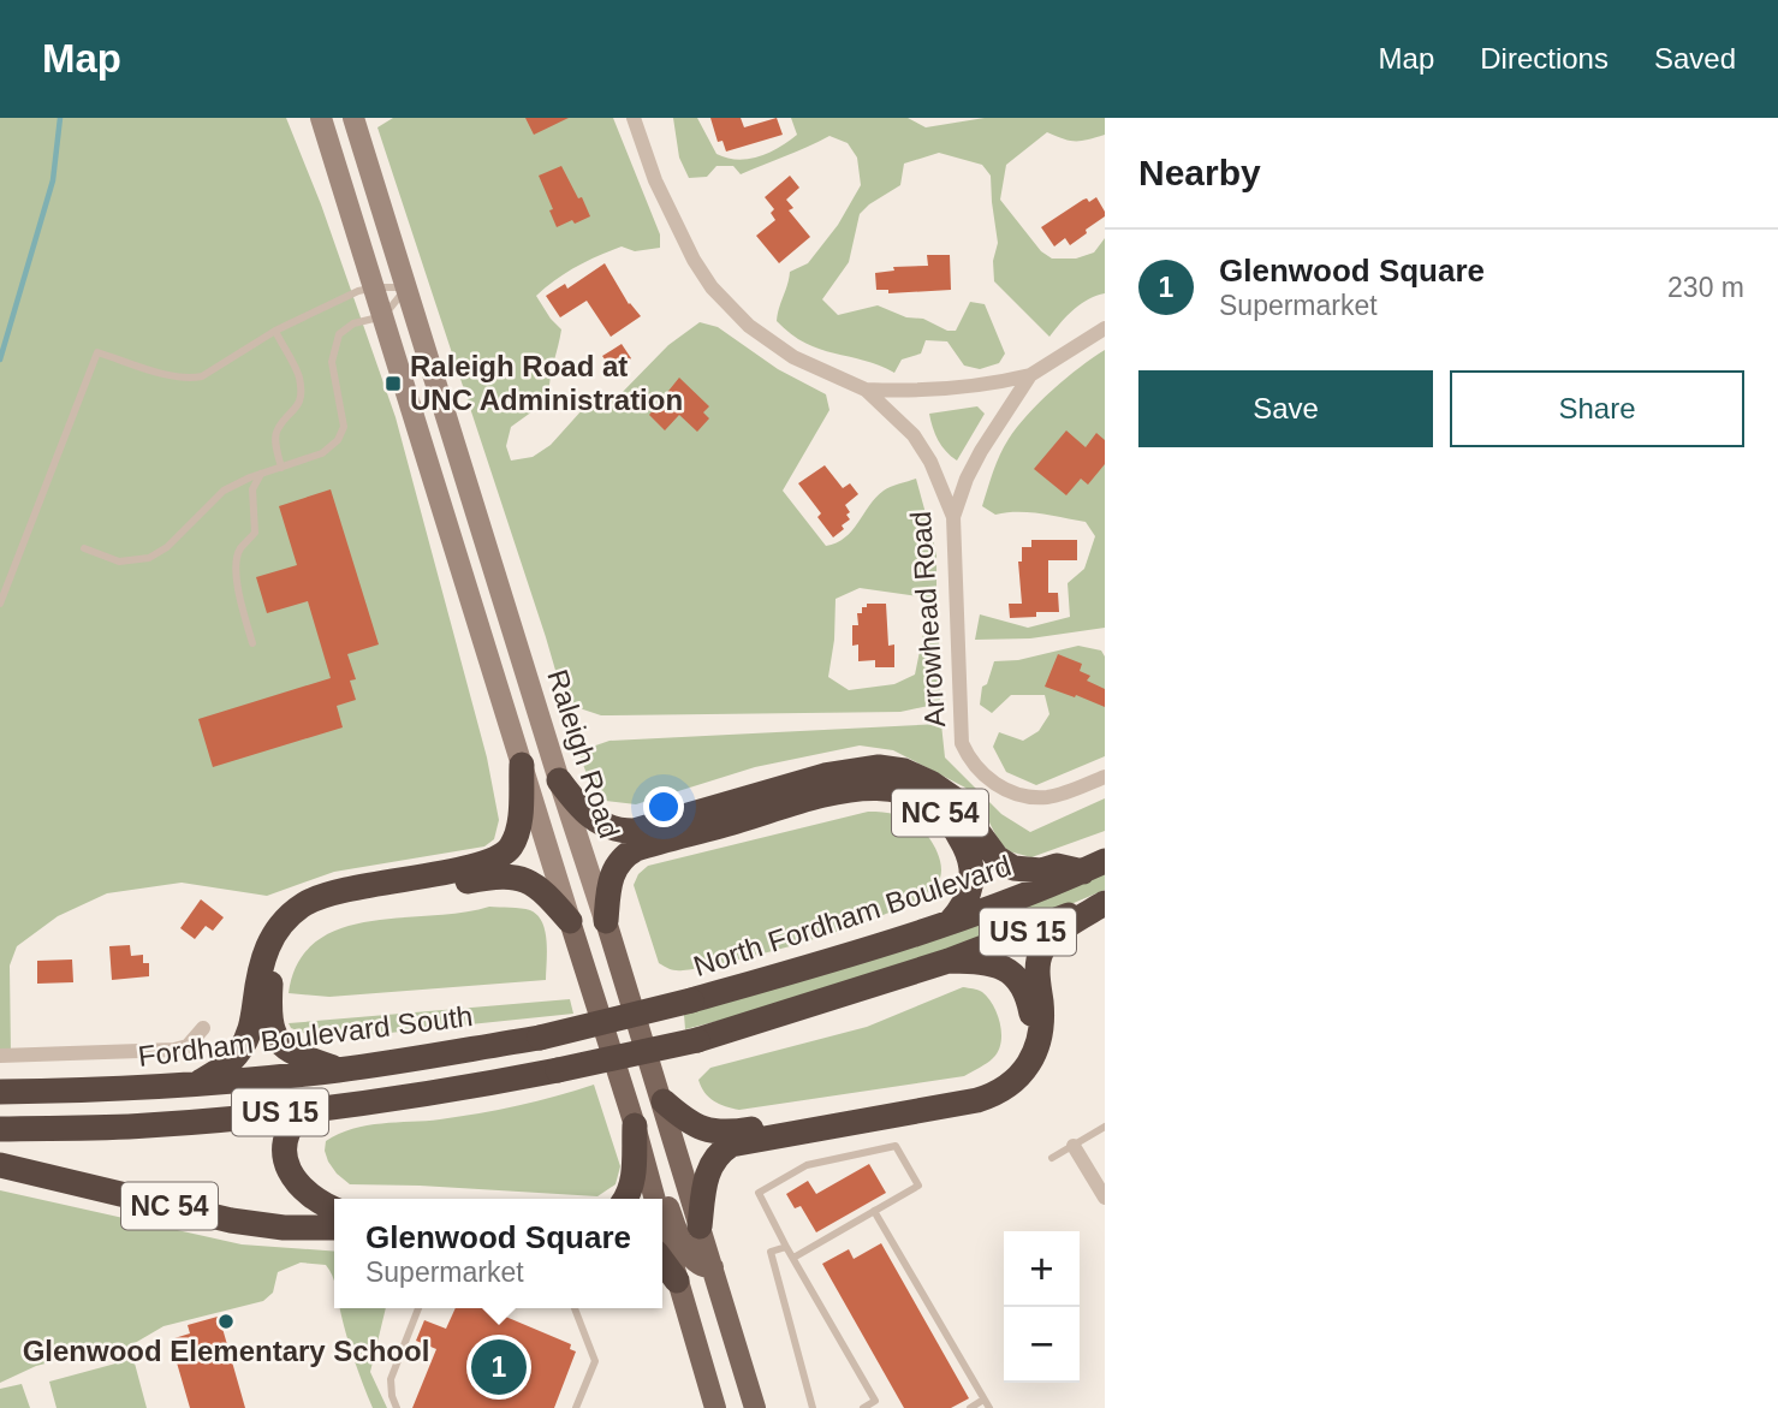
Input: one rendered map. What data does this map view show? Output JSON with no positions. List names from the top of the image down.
{
  "streets": {
    "highway": [
      "NC 54",
      "North Fordham Boulevard",
      "US 15",
      "Fordham Boulevard South"
    ],
    "main road": ["Raleigh Road"],
    "street": ["Arrowhead Road"]
  },
  "crossings": [
    ["Raleigh Road", "NC 54"],
    ["NC 54", "North Fordham Boulevard"],
    ["North Fordham Boulevard", "Fordham Boulevard South"]
  ],
  "places": {
    "transit": ["Raleigh Road at UNC Administration"],
    "other": ["Glenwood Elementary School"]
  },
  "page": {
    "header": "Map",
    "nav": ["Map", "Directions", "Saved"],
    "heading": "Nearby",
    "list": [
      {
        "mark": "1",
        "name": "Glenwood Square",
        "note": "Supermarket",
        "value": "230 m"
      }
    ],
    "buttons": ["Save", "Share"],
    "popup": ["Glenwood Square", "Supermarket"],
    "map_buttons": ["+", "−"],
    "pins": "1"
  }
}
